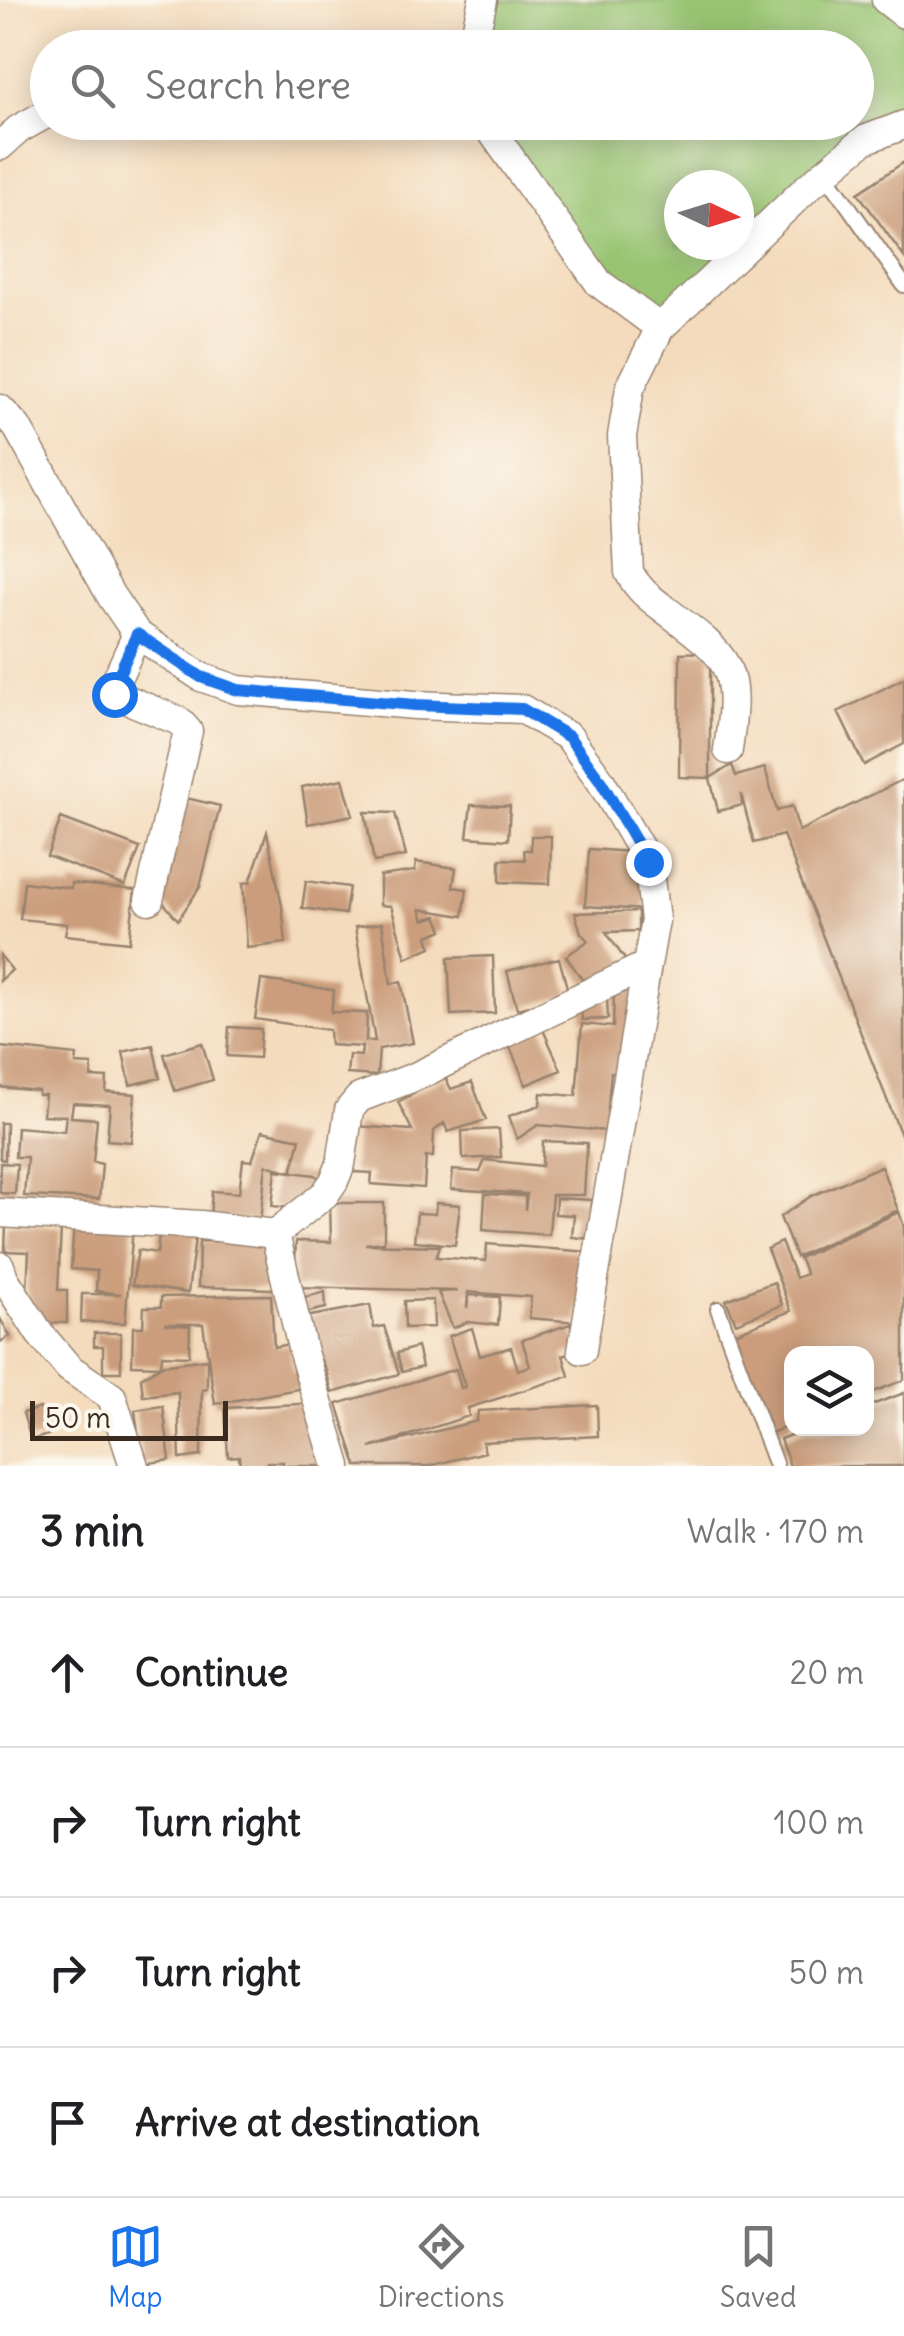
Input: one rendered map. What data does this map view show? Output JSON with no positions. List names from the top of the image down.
{
  "scale_bar": "50 m",
  "north": "right",
  "page": {
    "search": "Search here",
    "scale": "50 m",
    "heading": ["3 min", "Walk · 170 m"],
    "list": [
      ["Continue", "20 m"],
      ["Turn right", "100 m"],
      ["Turn right", "50 m"],
      "Arrive at destination"
    ],
    "nav": ["Map", "Directions", "Saved"]
  }
}
